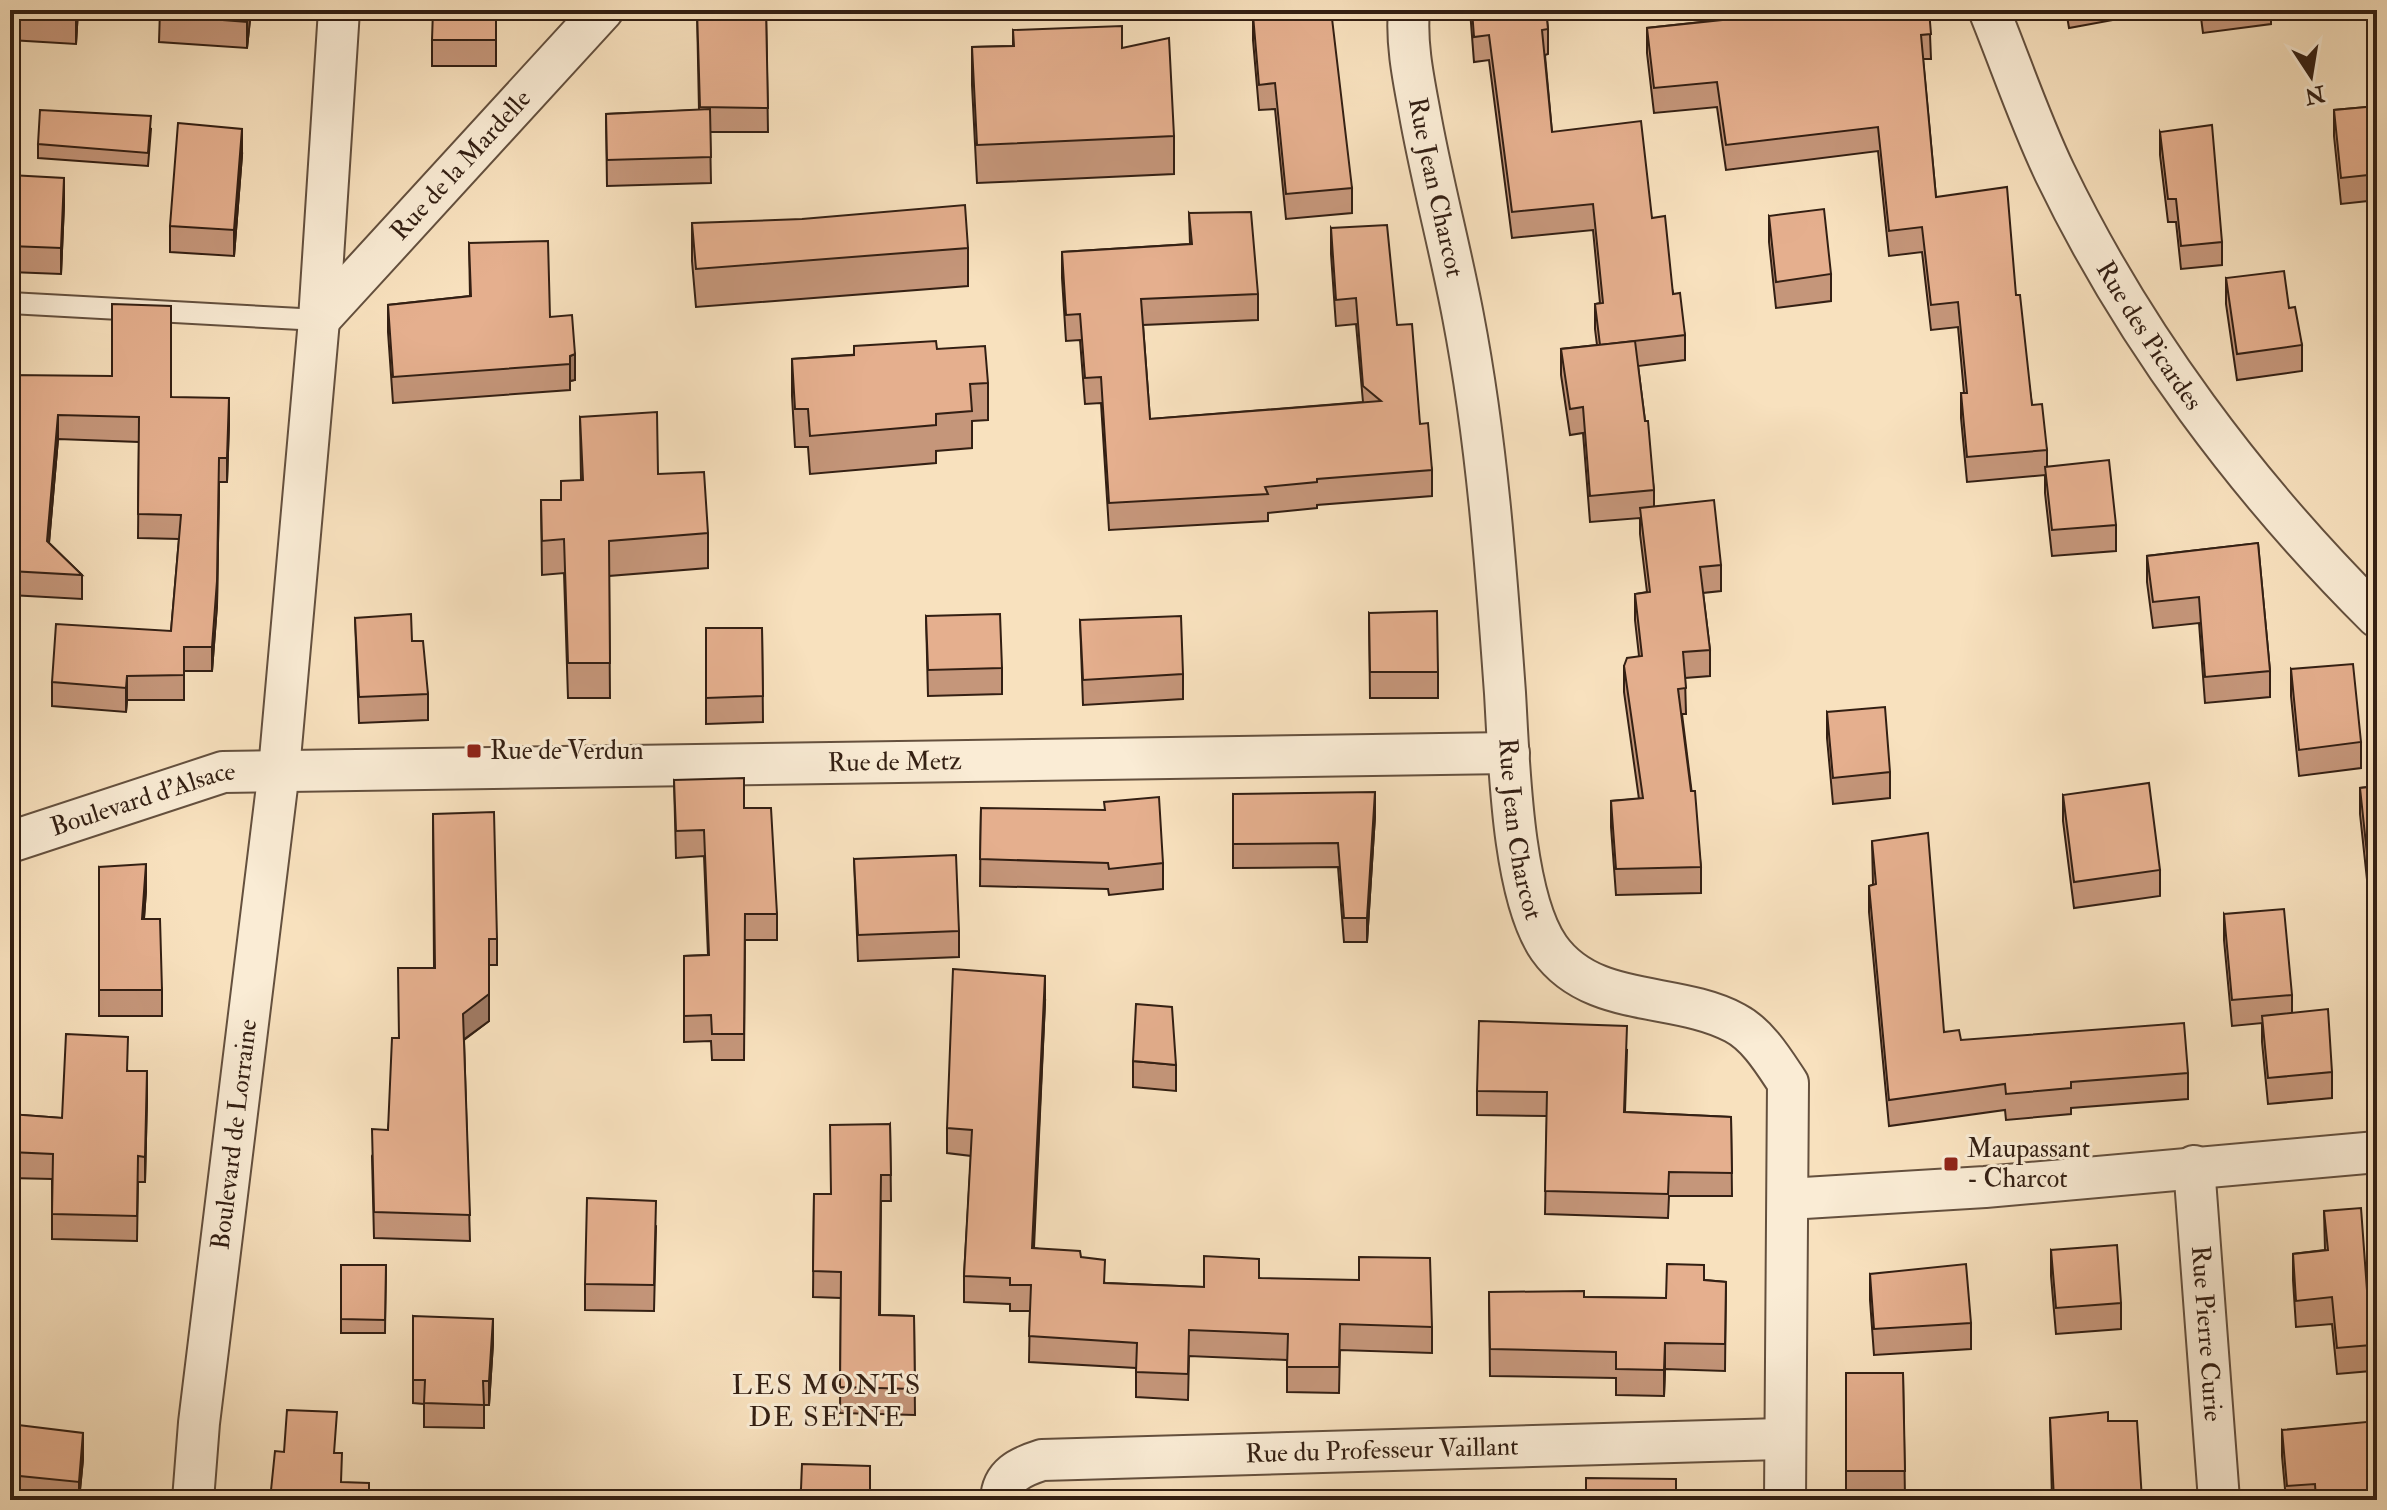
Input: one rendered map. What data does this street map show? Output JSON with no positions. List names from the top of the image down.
{
  "streets": {
    "street": [
      "Rue de la Mardelle",
      "Rue Jean Charcot",
      "Rue des Picardes",
      "Rue de Metz",
      "Boulevard d'Alsace",
      "Boulevard de Lorraine",
      "Rue Pierre Curie",
      "Rue du Professeur Vaillant"
    ]
  },
  "crossings": [
    ["Rue Jean Charcot", "Rue de Metz"],
    ["Rue Jean Charcot", "Rue du Professeur Vaillant"],
    ["Rue de Metz", "Boulevard d'Alsace"],
    ["Rue de Metz", "Boulevard de Lorraine"],
    ["Boulevard d'Alsace", "Boulevard de Lorraine"]
  ],
  "districts": ["LES MONTS DE SEINE"],
  "places": {
    "transit": ["Rue de Verdun", "Maupassant - Charcot"]
  },
  "north": "bottom"
}
